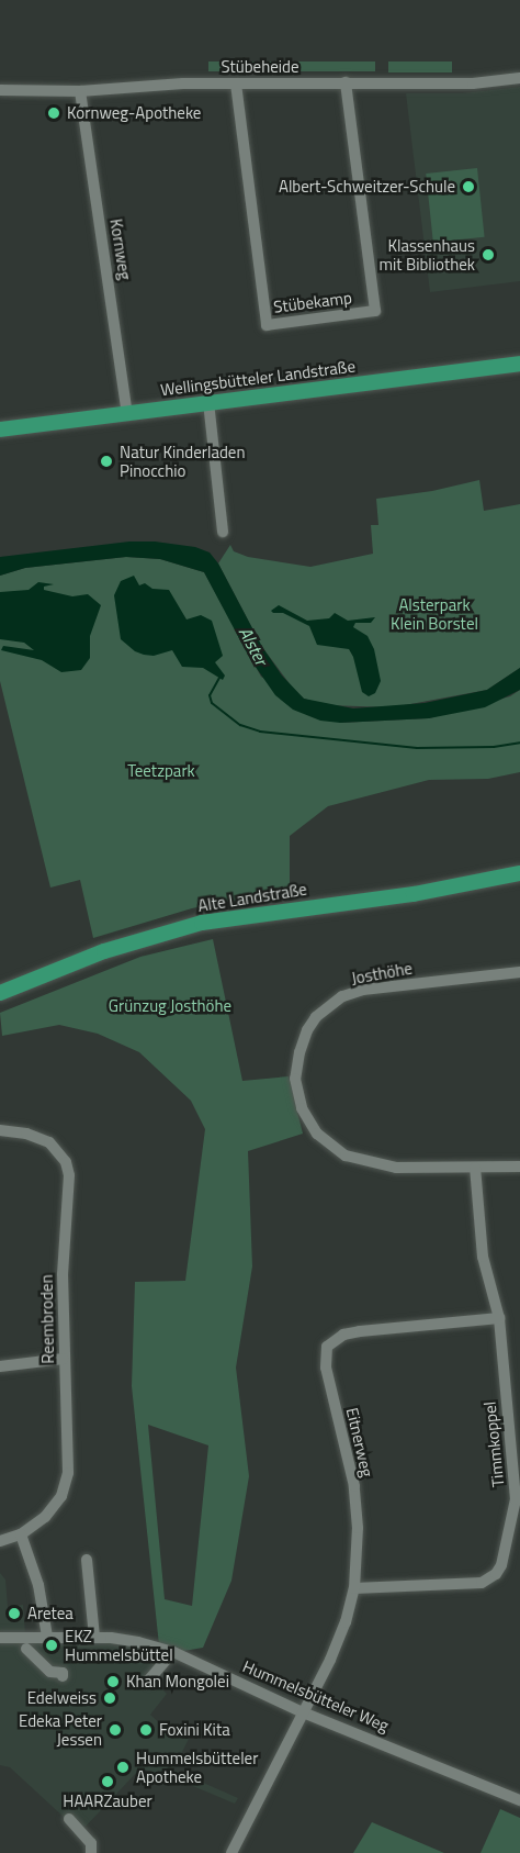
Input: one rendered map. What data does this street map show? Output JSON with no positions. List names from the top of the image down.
{
  "streets": {
    "main road": ["Wellingsbütteler Landstraße", "Alte Landstraße"],
    "street": [
      "Stübeheide",
      "Kornweg",
      "Stübekamp",
      "Josthöhe",
      "Reembroden",
      "Eitnerweg",
      "Timmkoppel",
      "Hummelsbütteler Weg"
    ]
  },
  "crossings": [
    ["Stübeheide", "Kornweg"],
    ["Stübeheide", "Stübekamp"],
    ["Kornweg", "Wellingsbütteler Landstraße"],
    ["Josthöhe", "Timmkoppel"],
    ["Eitnerweg", "Timmkoppel"],
    ["Eitnerweg", "Hummelsbütteler Weg"]
  ],
  "water": ["Alster"],
  "parks": ["Alsterpark Klein Borstel", "Teetzpark", "Grünzug Josthöhe"],
  "places": [
    "Kornweg-Apotheke",
    "Albert-Schweitzer-Schule",
    "Klassenhaus mit Bibliothek",
    "Natur Kinderladen Pinocchio",
    "Aretea",
    "EKZ Hummelsbüttel",
    "Khan Mongolei",
    "Edelweiss",
    "Edeka Peter Jessen",
    "Foxini Kita",
    "Hummelsbütteler Apotheke",
    "HAARZauber"
  ]
}
